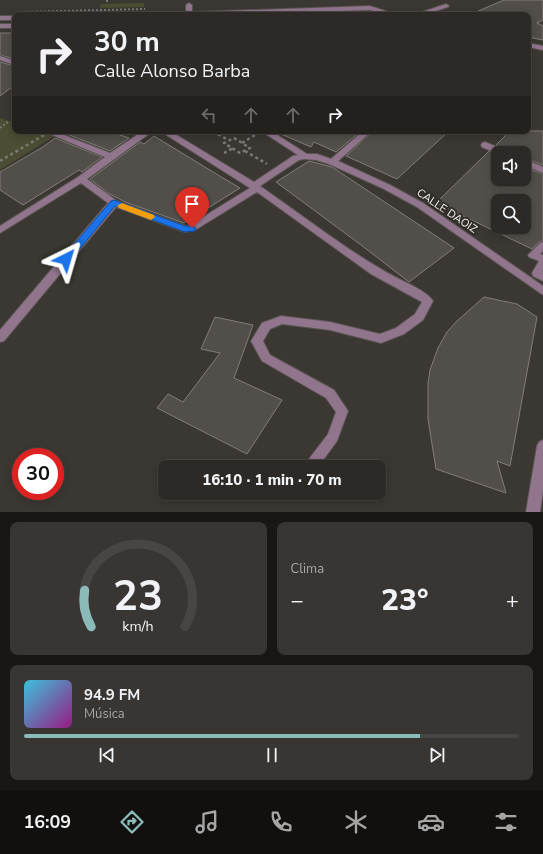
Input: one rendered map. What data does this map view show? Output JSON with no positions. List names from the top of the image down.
{
  "streets": {
    "street": ["CALLE DAOIZ"]
  },
  "page": {
    "turn": ["30 m", "Calle Alonso Barba"],
    "limit": "30",
    "trip": "16:10 · 1 min · 70 m",
    "tile": "Clima",
    "heat": ["−", "23°", "+"],
    "song": ["94.9 FM", "Música"],
    "tabs": "16:09",
    "gauge": ["23", "km/h"]
  }
}
